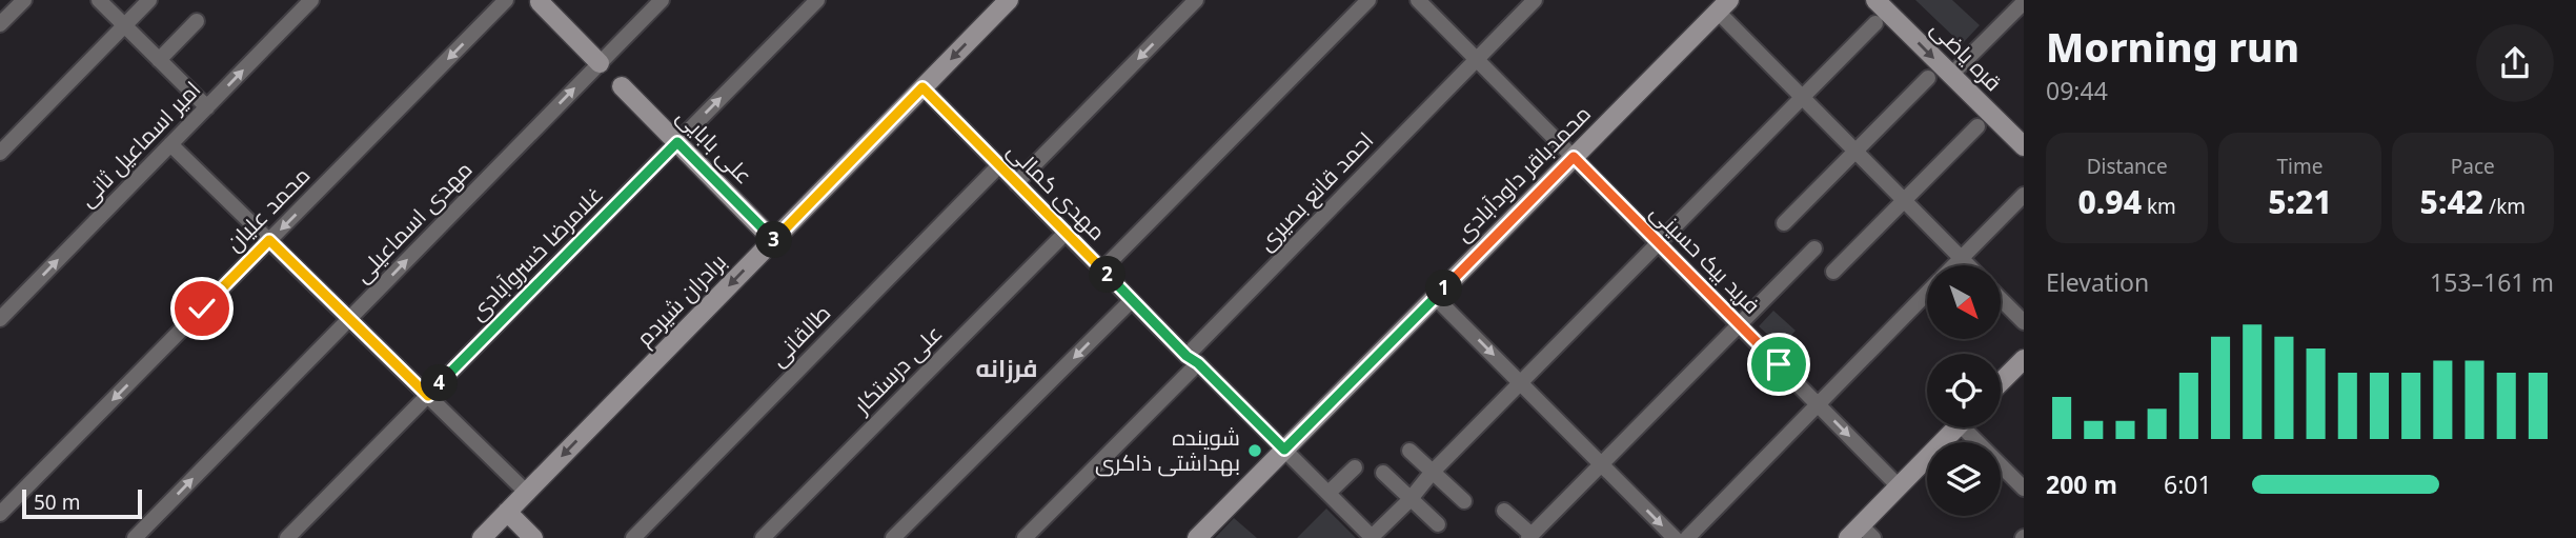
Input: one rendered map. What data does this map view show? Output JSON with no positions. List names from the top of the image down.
{
  "streets": {
    "street": [
      "قره یاضی",
      "امیر اسماعیل ثانی",
      "علی بابایی",
      "محمدباقر داودآبادی",
      "مهدی کمالی",
      "احمد قانع بصیری",
      "محمد علیان",
      "مهدی اسماعیلی",
      "غلامرضا خسروآبادی",
      "فرید بیک حسینی",
      "برادران شیردم",
      "طالقانی",
      "علی درستکار"
    ]
  },
  "crossings": [
    ["علی بابایی", "غلامرضا خسروآبادی"],
    ["علی بابایی", "برادران شیردم"],
    ["محمدباقر داودآبادی", "مهدی کمالی"],
    ["محمدباقر داودآبادی", "فرید بیک حسینی"],
    ["مهدی کمالی", "احمد قانع بصیری"],
    ["مهدی کمالی", "برادران شیردم"],
    ["مهدی کمالی", "طالقانی"],
    ["مهدی کمالی", "علی درستکار"],
    ["احمد قانع بصیری", "فرید بیک حسینی"]
  ],
  "one_way": ["محمد علیان", "مهدی اسماعیلی", "برادران شیردم"],
  "districts": ["فرزانه"],
  "places": ["شوینده بهداشتی ذاکری"],
  "scale_bar": "50 m",
  "north": "bottom right",
  "page": {
    "heading": ["Morning run", "09:44"],
    "stats": [
      ["Distance", "0.94 km"],
      ["Time", "5:21"],
      ["Pace", "5:42 /km"]
    ],
    "pins": [
      "3",
      "2",
      "1",
      "4"
    ],
    "chart": ["Elevation", "153–161 m"],
    "list": [
      {
        "name": "200 m",
        "note": "6:01"
      }
    ],
    "scale": "50 m"
  }
}
